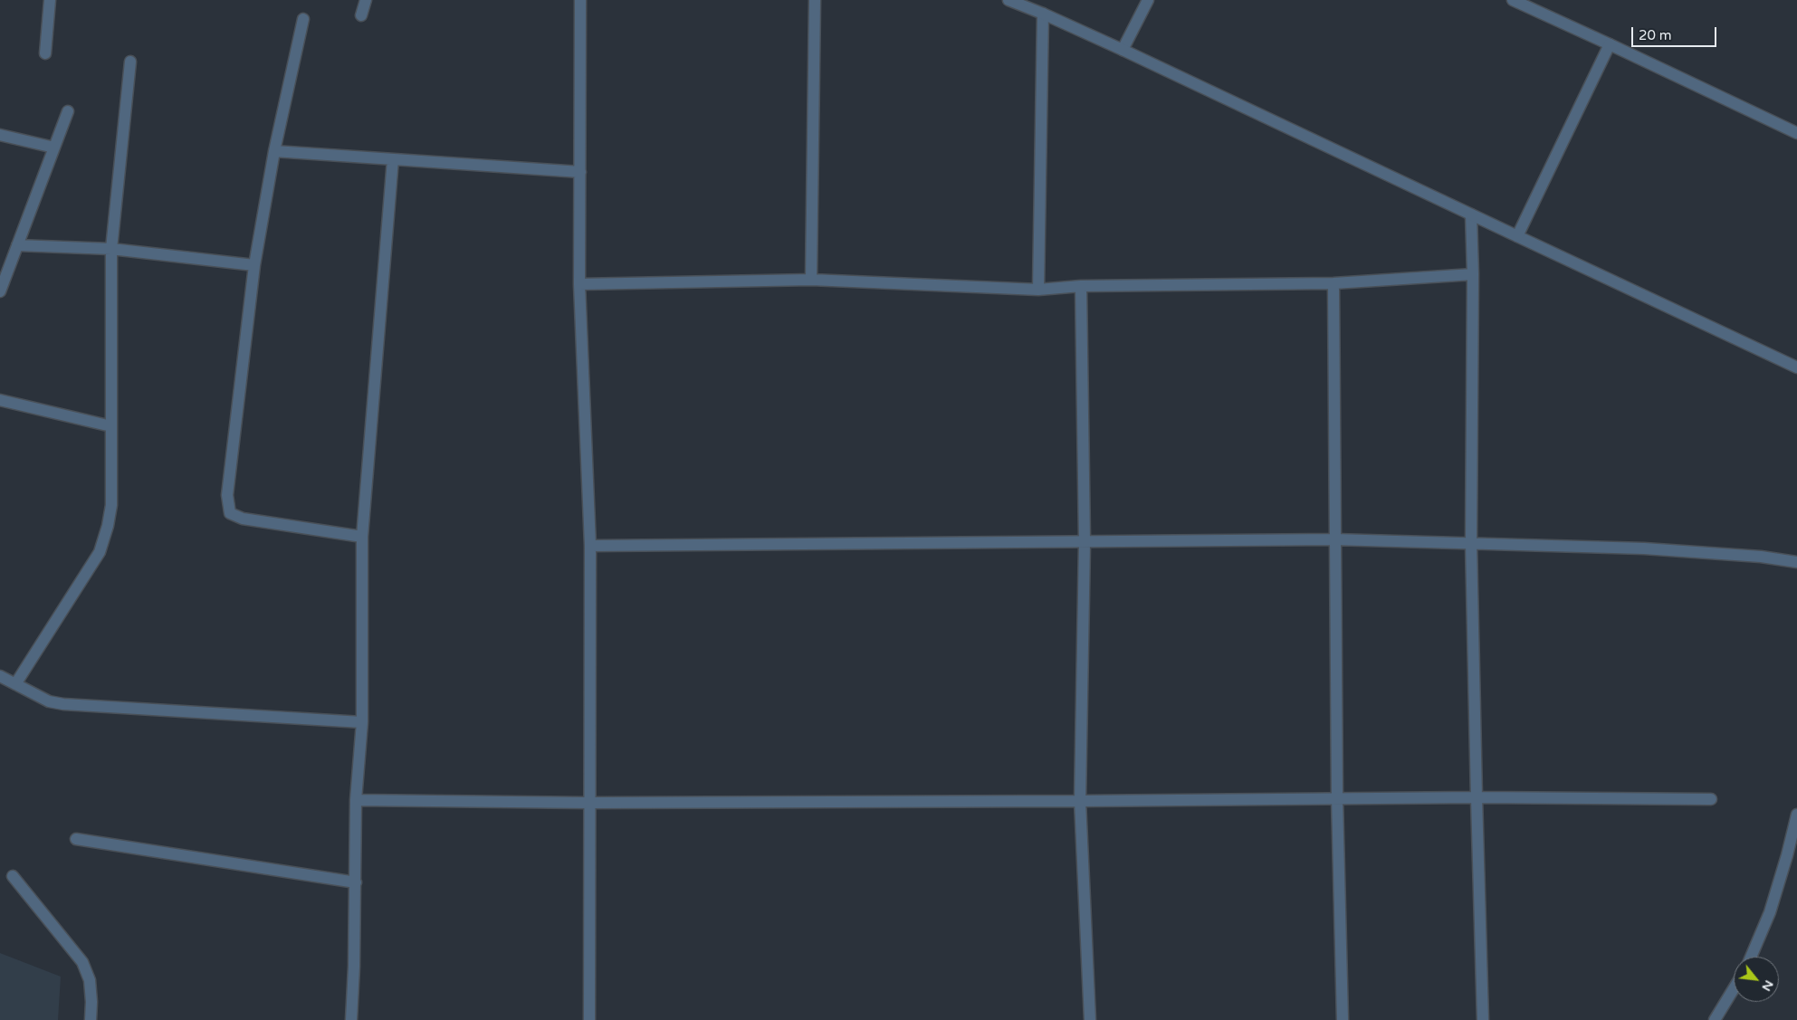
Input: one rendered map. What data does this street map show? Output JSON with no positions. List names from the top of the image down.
{
  "scale_bar": "20 m",
  "north": "bottom right"
}
